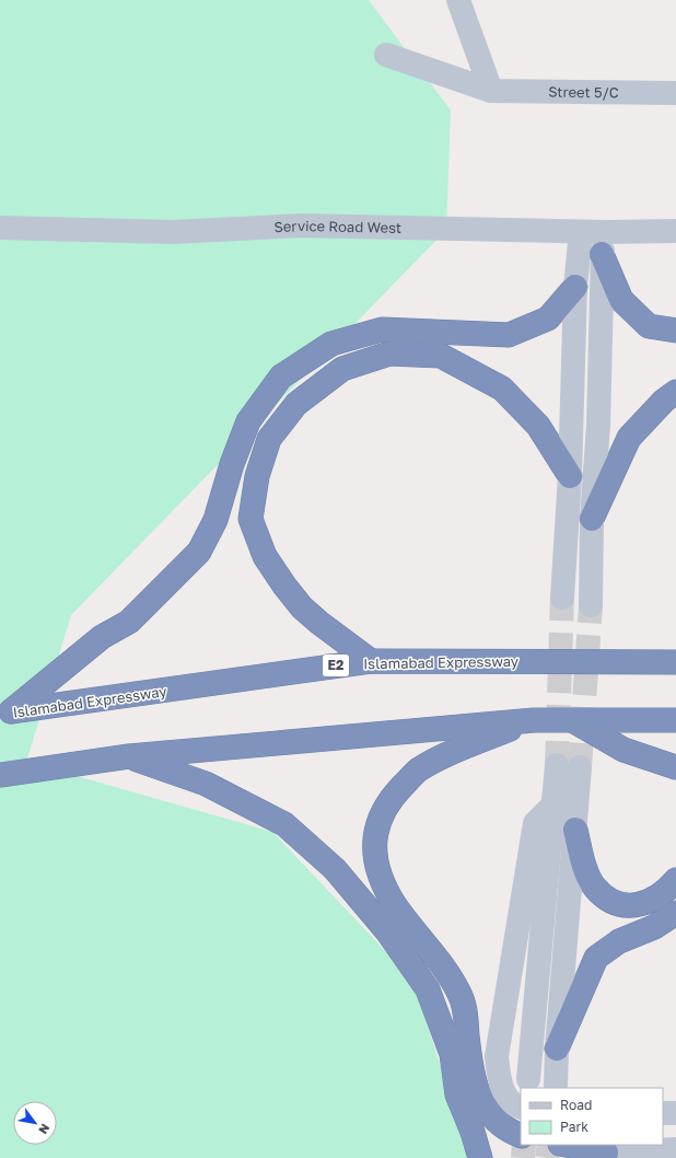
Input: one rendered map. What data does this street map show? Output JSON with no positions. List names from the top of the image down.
{
  "streets": {
    "highway": ["Islamabad Expressway", "E2"],
    "street": ["Street 5/C", "Service Road West"]
  },
  "legend": ["Road", "Park"],
  "north": "bottom right"
}
